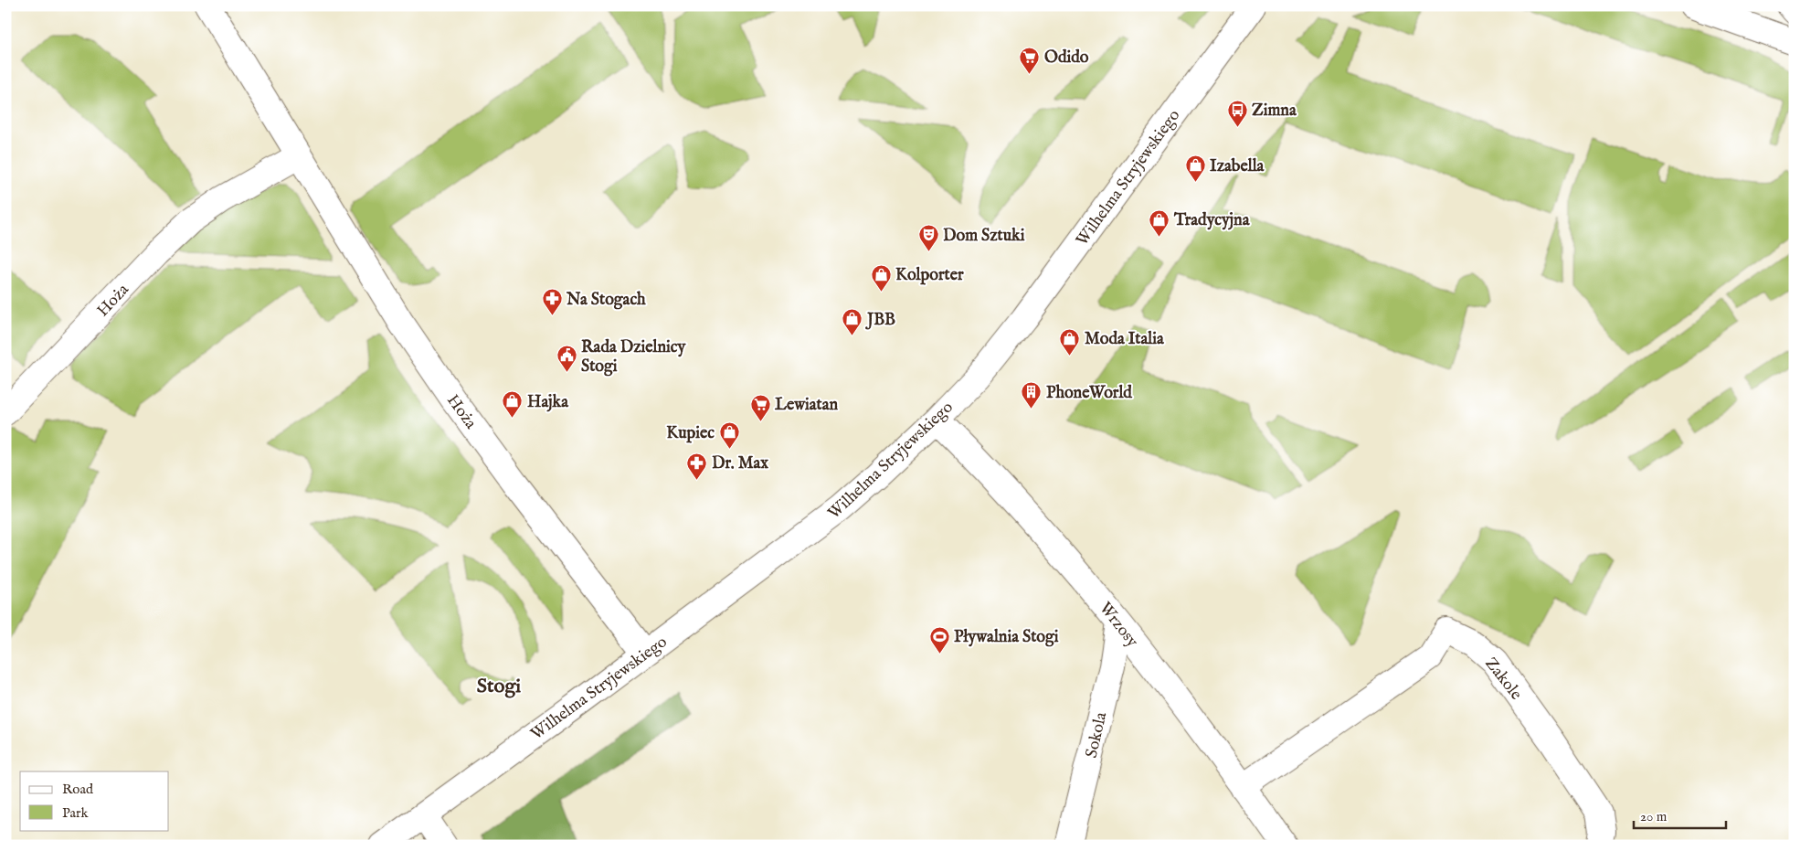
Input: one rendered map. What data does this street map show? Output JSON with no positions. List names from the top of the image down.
{
  "streets": {
    "street": [
      "Wilhelma Stryjewskiego",
      "Hoża",
      "Wrzosy",
      "Zakole",
      "Sokola"
    ]
  },
  "crossings": [
    ["Wilhelma Stryjewskiego", "Hoża"],
    ["Wilhelma Stryjewskiego", "Wrzosy"],
    ["Wrzosy", "Zakole"],
    ["Wrzosy", "Sokola"]
  ],
  "districts": ["Stogi"],
  "places": {
    "supermarket": ["Odido", "Lewiatan"],
    "bus stop": ["Zimna"],
    "shop": [
      "Izabella",
      "Tradycyjna",
      "Kolporter",
      "JBB",
      "Moda Italia",
      "Hajka",
      "Kupiec"
    ],
    "theatre": ["Dom Sztuki"],
    "pharmacy": ["Na Stogach", "Dr. Max"],
    "public building": ["Rada Dzielnicy Stogi"],
    "building": ["PhoneWorld"],
    "sports": ["Pływalnia Stogi"]
  },
  "legend": ["Road", "Park"],
  "scale_bar": "20 m"
}
